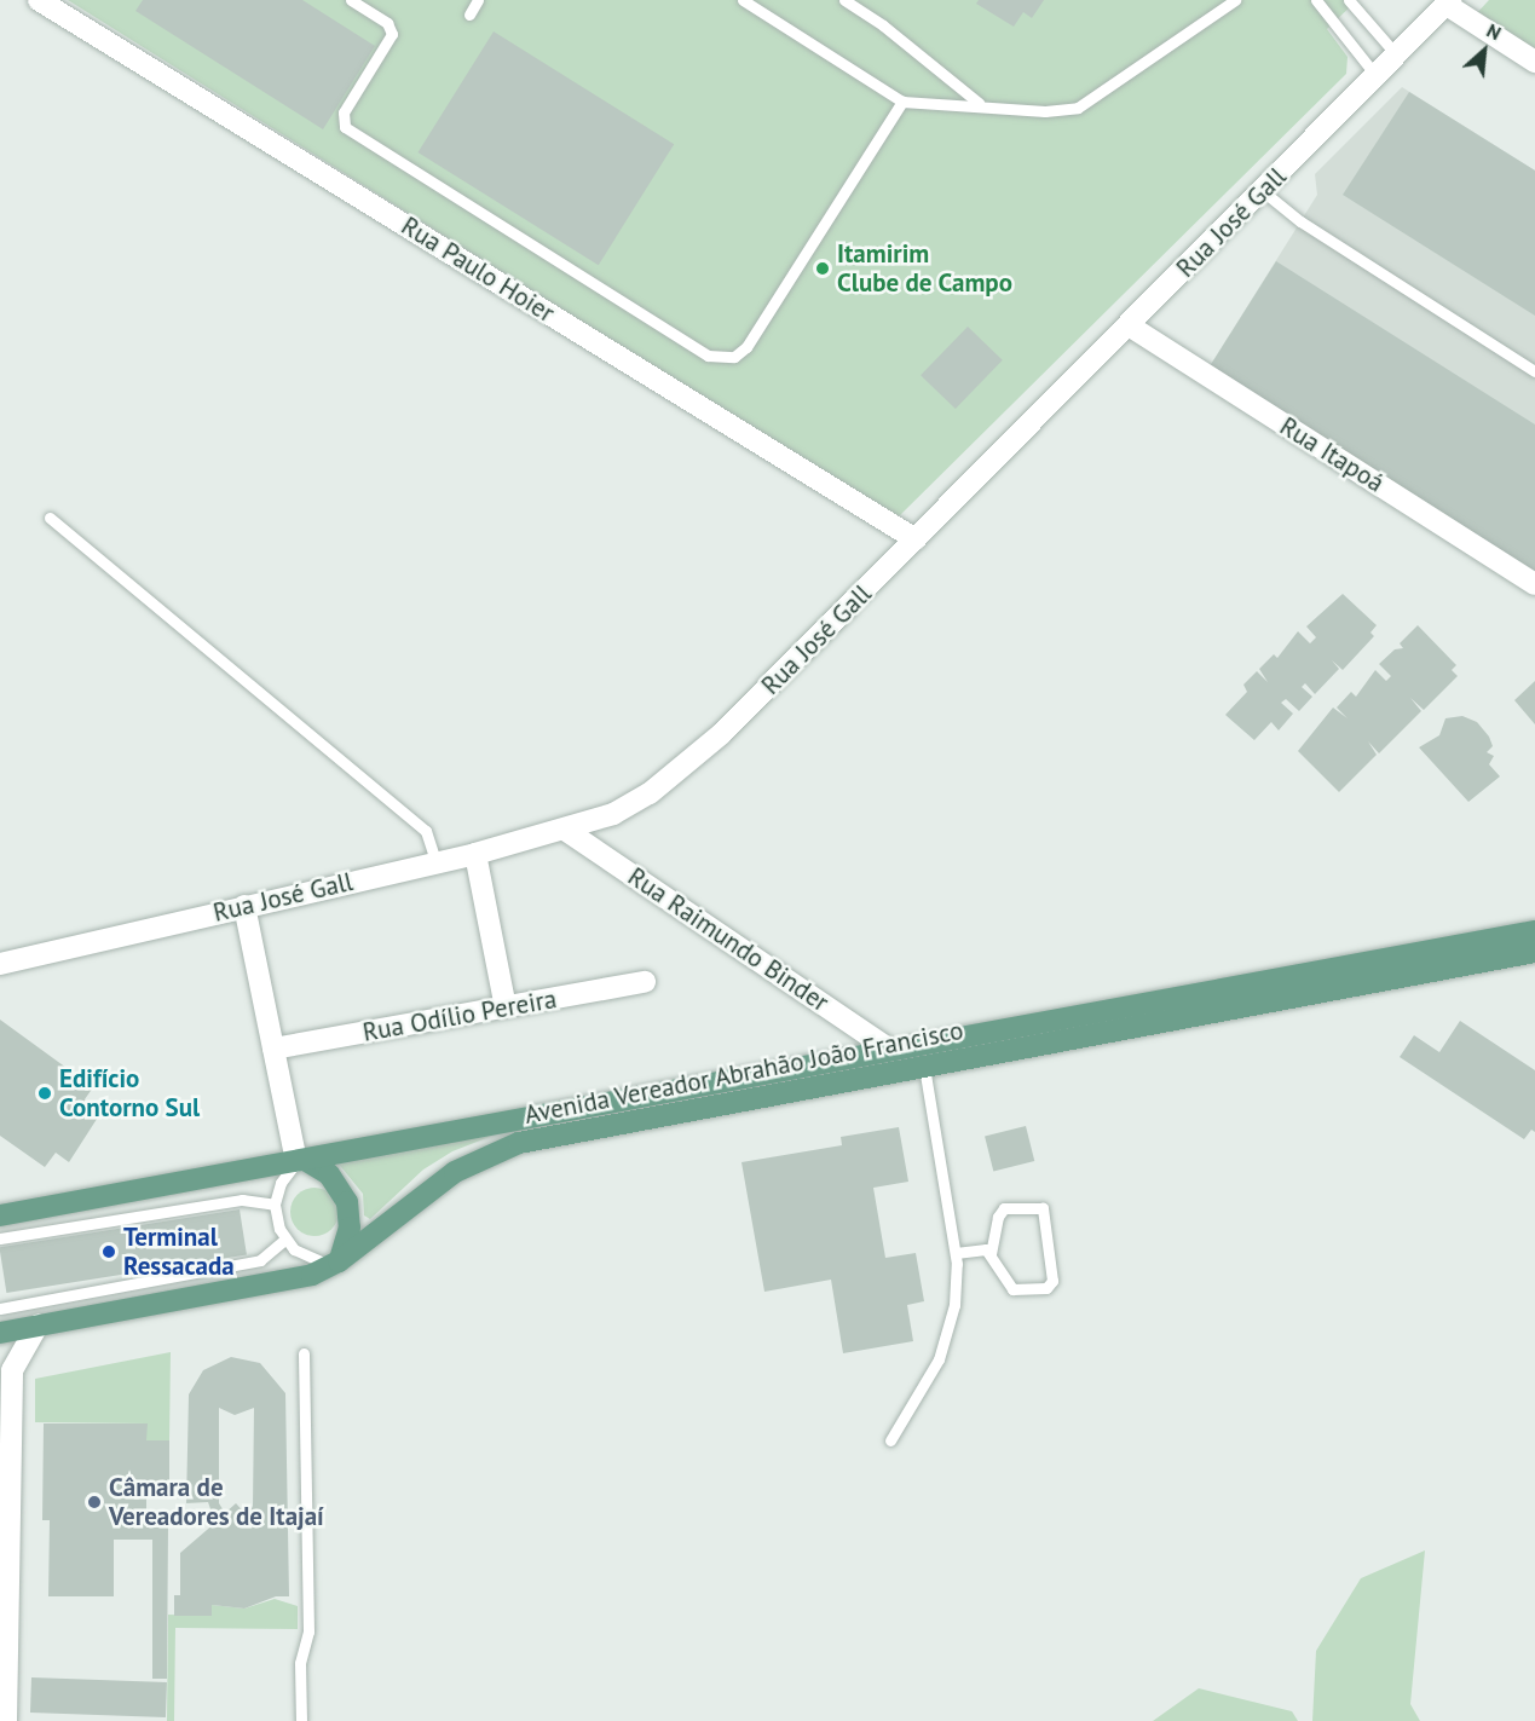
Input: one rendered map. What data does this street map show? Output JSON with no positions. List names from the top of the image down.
{
  "streets": {
    "main road": ["Avenida Vereador Abrahão João Francisco"],
    "street": [
      "Rua José Gall",
      "Rua Paulo Hoier",
      "Rua Itapoá",
      "Rua Raimundo Binder",
      "Rua Odílio Pereira"
    ]
  },
  "crossings": [
    ["Rua José Gall", "Rua Paulo Hoier"],
    ["Rua José Gall", "Rua Itapoá"],
    ["Rua José Gall", "Rua Raimundo Binder"],
    ["Rua Raimundo Binder", "Avenida Vereador Abrahão João Francisco"]
  ],
  "places": [
    "Itamirim Clube de Campo",
    "Edifício Contorno Sul",
    "Terminal Ressacada",
    "Câmara de Vereadores de Itajaí"
  ],
  "north": "top right"
}
